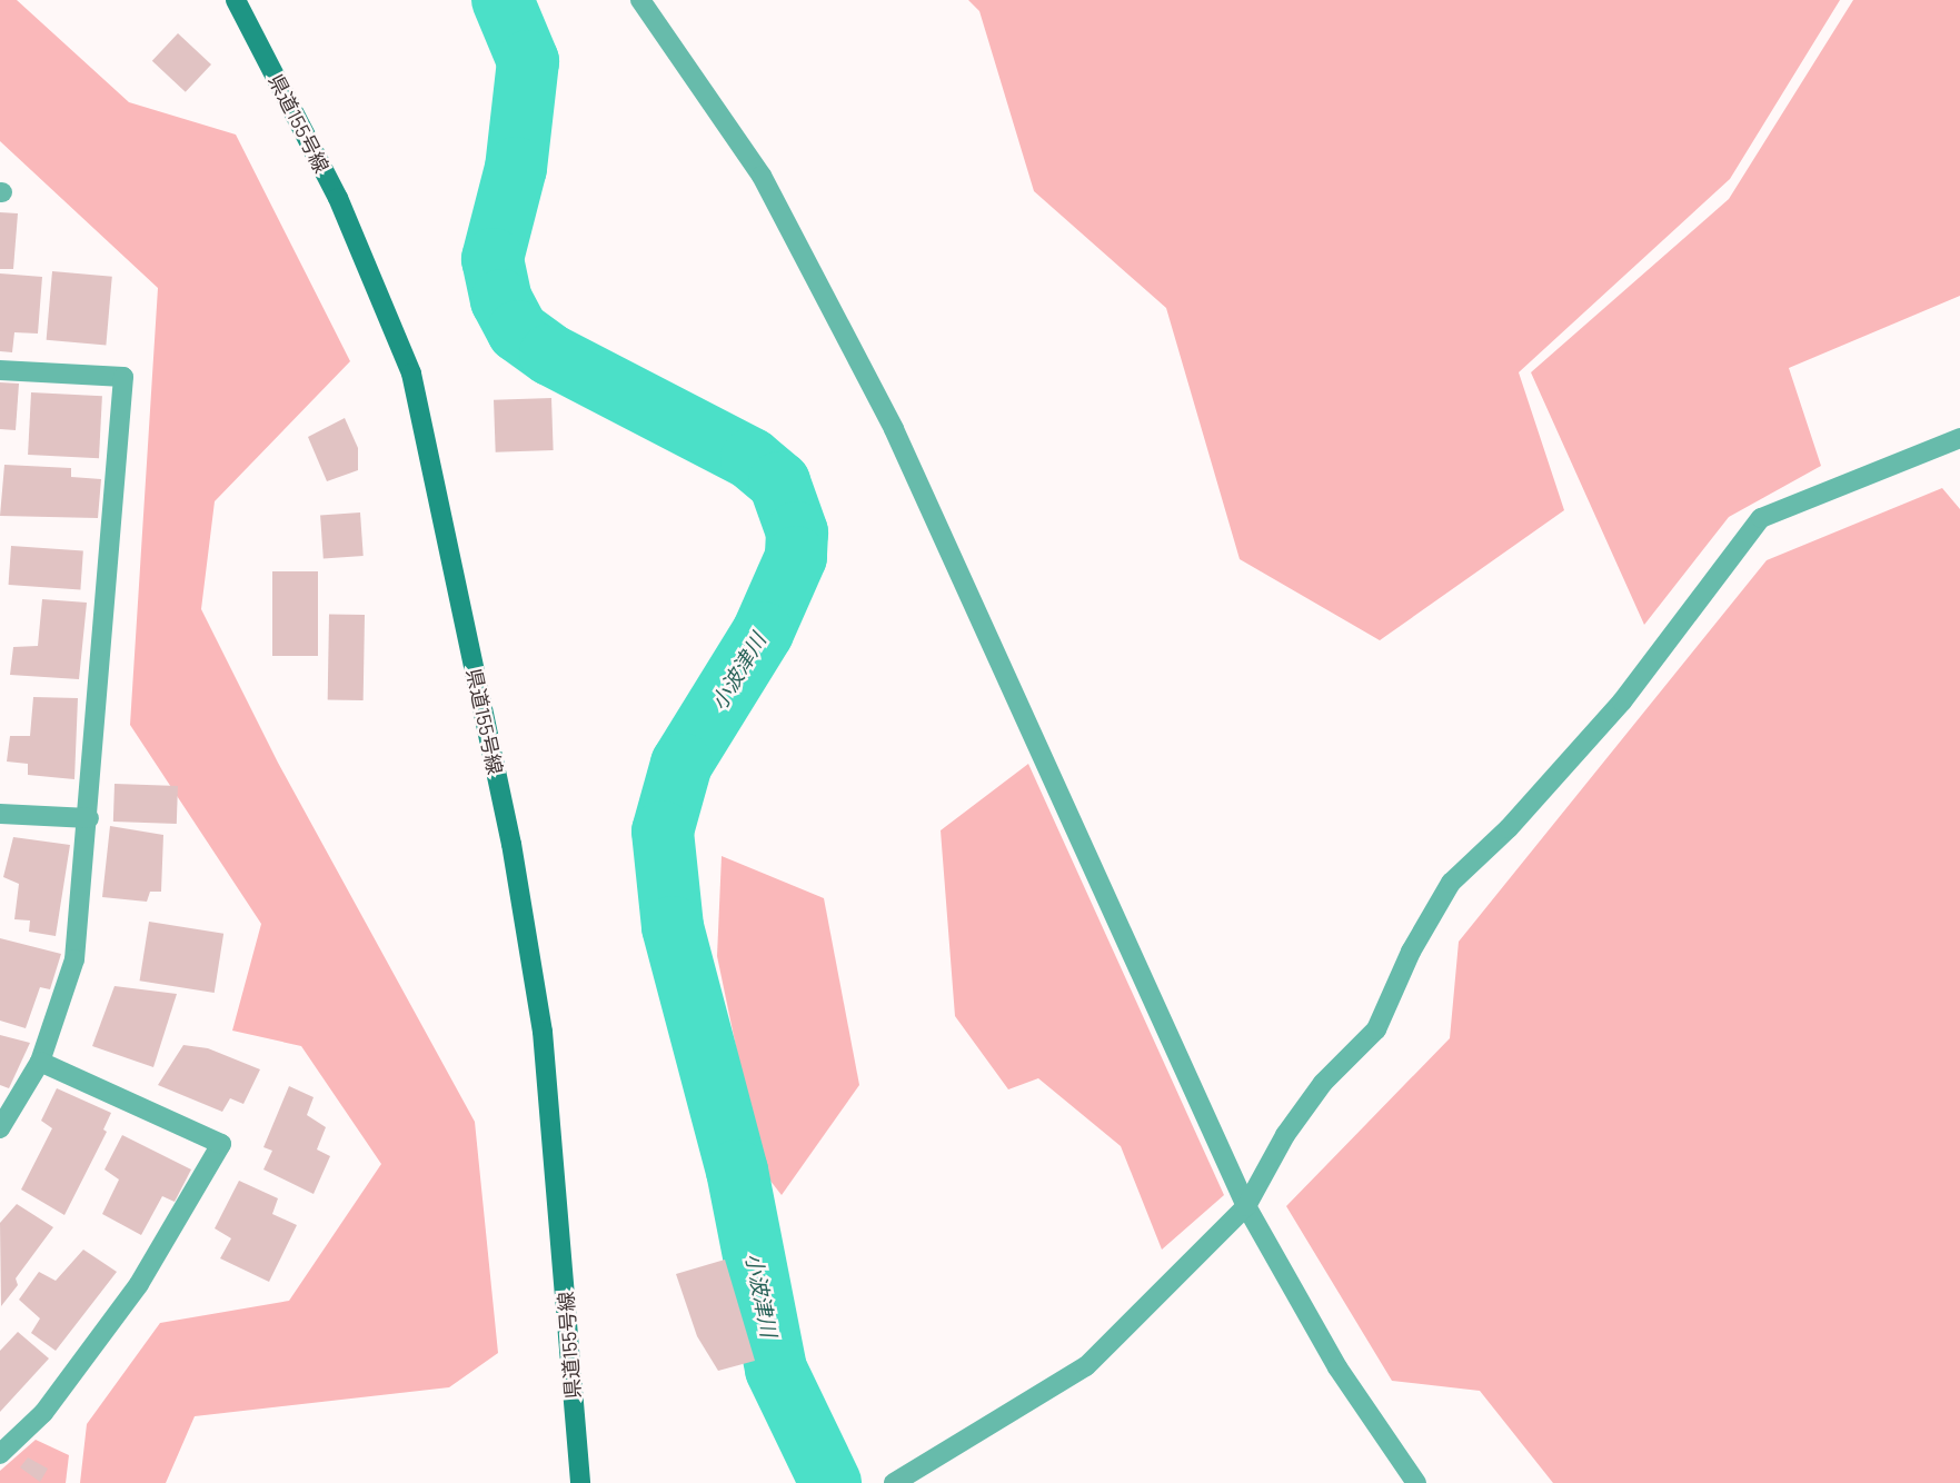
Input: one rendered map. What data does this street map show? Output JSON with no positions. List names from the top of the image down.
{
  "streets": {
    "main road": ["県道155号線"]
  },
  "water": ["小波津川"]
}
